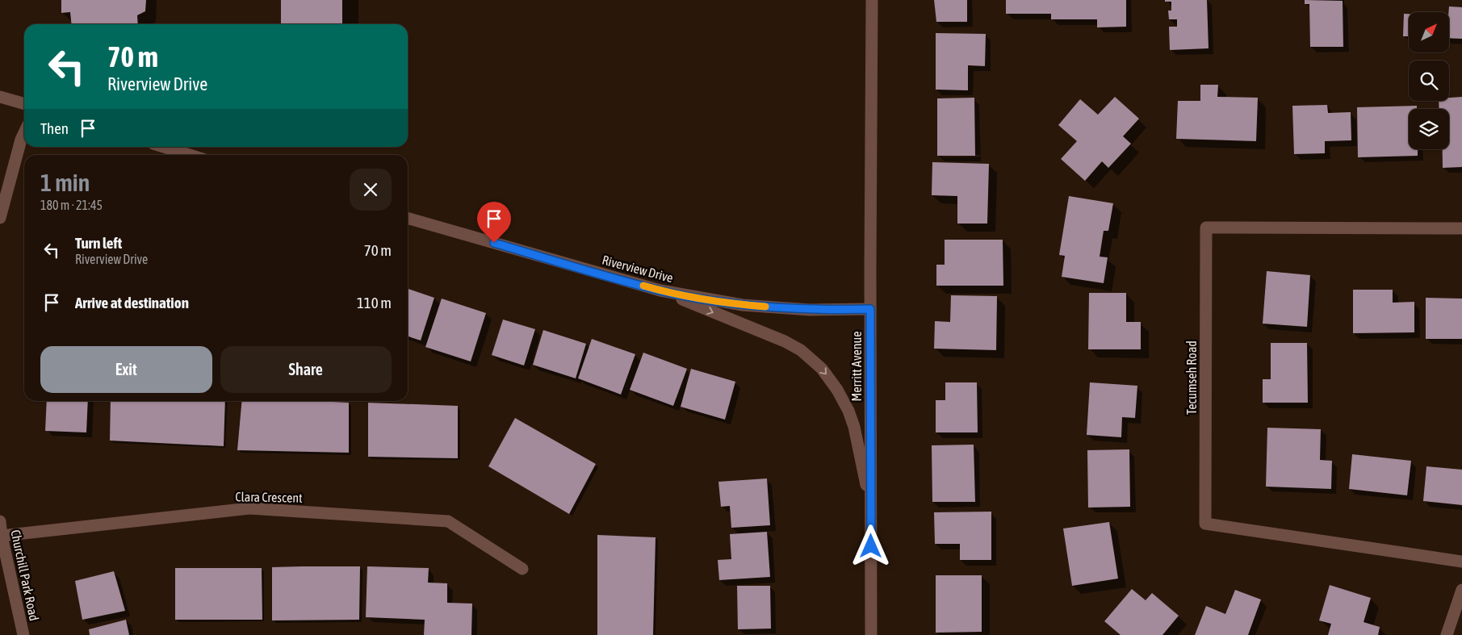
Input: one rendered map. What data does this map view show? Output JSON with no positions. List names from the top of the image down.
{
  "streets": {
    "street": [
      "Riverview Drive",
      "Merritt Avenue",
      "Tecumseh Road",
      "Clara Crescent",
      "Churchill Park Road"
    ]
  },
  "crossings": [
    ["Riverview Drive", "Merritt Avenue"],
    ["Clara Crescent", "Churchill Park Road"]
  ],
  "north": "top right",
  "page": {
    "turn": ["70 m", "Riverview Drive"],
    "then": "Then",
    "heading": ["1 min", "180 m · 21:45"],
    "list": [
      {
        "name": "Turn left",
        "note": "Riverview Drive",
        "value": "70 m"
      },
      {
        "name": "Arrive at destination",
        "value": "110 m"
      }
    ],
    "buttons": ["Exit", "Share"]
  }
}
